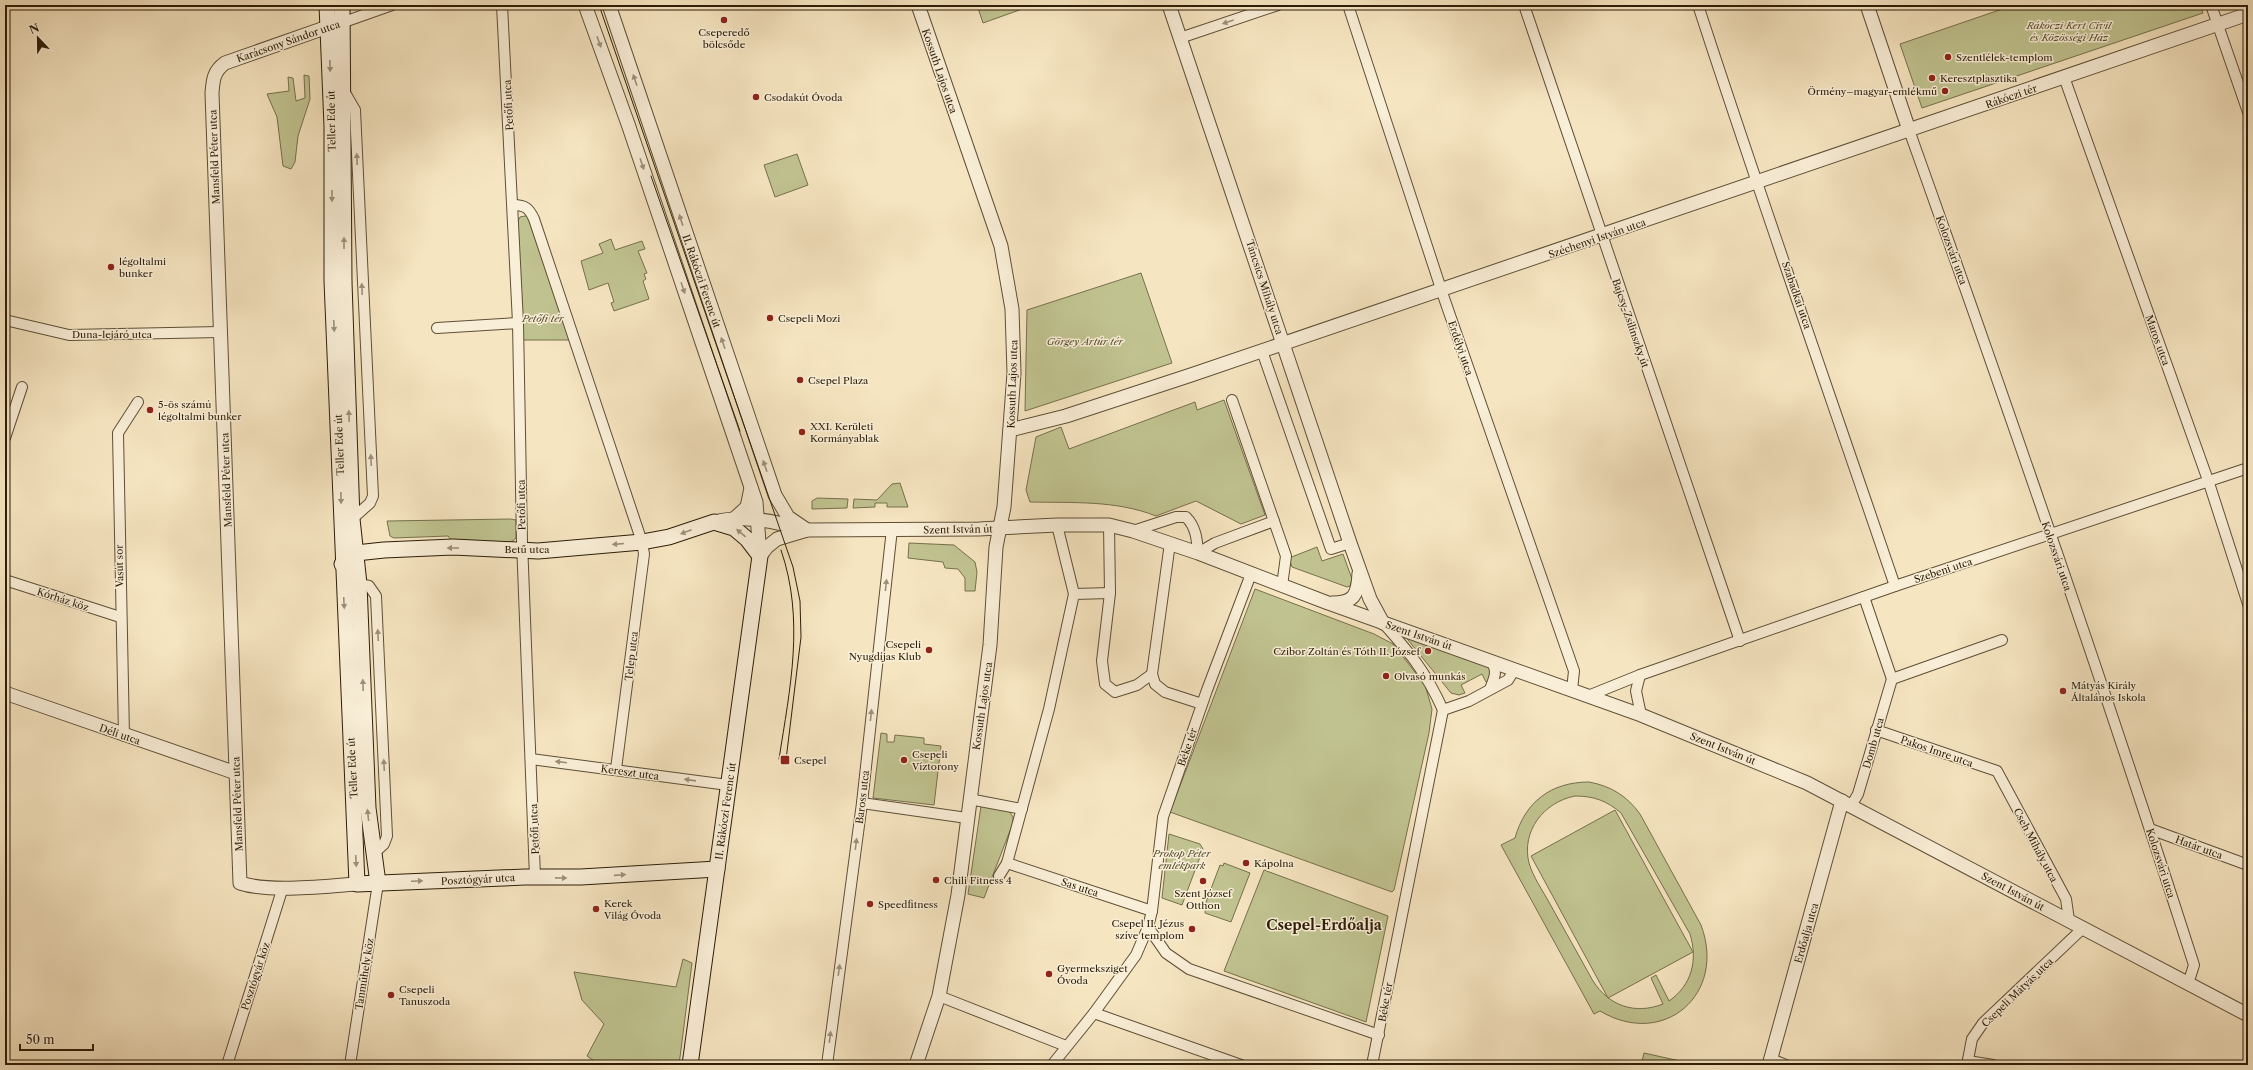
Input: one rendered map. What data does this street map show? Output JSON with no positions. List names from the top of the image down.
{
  "streets": {
    "main road": [
      "Teller Ede út",
      "II. Rákóczi Ferenc út",
      "Betű utca",
      "Posztógyár utca"
    ],
    "street": [
      "Karácsony Sándor utca",
      "Kossuth Lajos utca",
      "Rákóczi tér",
      "Petőfi utca",
      "Mansfeld Péter utca",
      "Széchenyi István utca",
      "Kolozsvári utca",
      "Táncsics Mihály utca",
      "Szabadkai utca",
      "Bajcsy-Zsilinszky út",
      "Duna-lejáró utca",
      "Maros utca",
      "Erdélyi utca",
      "Szent István út",
      "Vasút sor",
      "Szebeni utca",
      "Kórház köz",
      "Telep utca",
      "Déli utca",
      "Domb utca",
      "Béke tér",
      "Pakos Imre utca",
      "Kereszt utca",
      "Baross utca",
      "Cseh Mihály utca",
      "Határ utca",
      "Sas utca",
      "Erdőalja utca",
      "Tanműhely köz",
      "Posztógyár köz",
      "Csepeli Mátyás utca"
    ]
  },
  "crossings": [
    ["Karácsony Sándor utca", "Teller Ede út"],
    ["Karácsony Sándor utca", "Mansfeld Péter utca"],
    ["Kossuth Lajos utca", "Szent István út"],
    ["Rákóczi tér", "Széchenyi István utca"],
    ["Rákóczi tér", "Kolozsvári utca"],
    ["Rákóczi tér", "Maros utca"],
    ["Petőfi utca", "Betű utca"],
    ["Petőfi utca", "Kereszt utca"],
    ["Petőfi utca", "Posztógyár utca"],
    ["Teller Ede út", "Betű utca"],
    ["Teller Ede út", "Posztógyár utca"],
    ["Teller Ede út", "Tanműhely köz"],
    ["Mansfeld Péter utca", "Duna-lejáró utca"],
    ["Mansfeld Péter utca", "Déli utca"],
    ["Mansfeld Péter utca", "Posztógyár utca"],
    ["Széchenyi István utca", "Kolozsvári utca"],
    ["Széchenyi István utca", "Táncsics Mihály utca"],
    ["Széchenyi István utca", "Szabadkai utca"],
    ["Széchenyi István utca", "Bajcsy-Zsilinszky út"],
    ["Széchenyi István utca", "Erdélyi utca"],
    ["Kolozsvári utca", "Szent István út"],
    ["Kolozsvári utca", "Szebeni utca"],
    ["Kolozsvári utca", "Határ utca"],
    ["II. Rákóczi Ferenc út", "Szent István út"],
    ["II. Rákóczi Ferenc út", "Betű utca"],
    ["II. Rákóczi Ferenc út", "Kereszt utca"],
    ["II. Rákóczi Ferenc út", "Posztógyár utca"],
    ["Táncsics Mihály utca", "Szent István út"],
    ["Szabadkai utca", "Szebeni utca"],
    ["Bajcsy-Zsilinszky út", "Szebeni utca"],
    ["Maros utca", "Szebeni utca"],
    ["Erdélyi utca", "Szent István út"],
    ["Szent István út", "Betű utca"],
    ["Szent István út", "Szebeni utca"],
    ["Szent István út", "Domb utca"],
    ["Szent István út", "Béke tér"],
    ["Szent István út", "Baross utca"],
    ["Szent István út", "Cseh Mihály utca"],
    ["Szent István út", "Erdőalja utca"],
    ["Szent István út", "Csepeli Mátyás utca"],
    ["Betű utca", "Telep utca"],
    ["Vasút sor", "Kórház köz"],
    ["Vasút sor", "Déli utca"],
    ["Telep utca", "Kereszt utca"],
    ["Domb utca", "Pakos Imre utca"],
    ["Domb utca", "Erdőalja utca"],
    ["Béke tér", "Sas utca"],
    ["Pakos Imre utca", "Cseh Mihály utca"],
    ["Posztógyár utca", "Tanműhely köz"],
    ["Posztógyár utca", "Posztógyár köz"]
  ],
  "one_way": [
    "Betű utca",
    "Kereszt utca",
    "Baross utca",
    "Posztógyár utca"
  ],
  "districts": ["Csepel-Erdőalja"],
  "parks": [
    "Rákóczi Kert Civil és Közösségi Ház",
    "Petőfi tér",
    "Görgey Artúr tér",
    "Prokop Péter emlékpark"
  ],
  "places": {
    "other": [
      "Cseperedő bölcsőde",
      "Szentlélek-templom",
      "Keresztplasztika",
      "Örmény–magyar-emlékmű",
      "Csodakút Óvoda",
      "légoltalmi bunker",
      "Csepeli Mozi",
      "Csepel Plaza",
      "5-ös számú légoltalmi bunker",
      "XXI. Kerületi Kormányablak",
      "Csepeli Nyugdíjas Klub",
      "Czibor Zoltán és Tóth II. József",
      "Olvasó munkás",
      "Mátyás Király Általános Iskola",
      "Csepeli Víztorony",
      "Kápolna",
      "Chili Fitness 4",
      "Szent József Otthon",
      "Speedfitness",
      "Kerek Világ Óvoda",
      "Csepel II. Jézus szíve templom",
      "Gyermeksziget Óvoda",
      "Csepeli Tanuszoda"
    ],
    "transit": ["Csepel"]
  },
  "scale_bar": "50 m",
  "north": "top"
}
